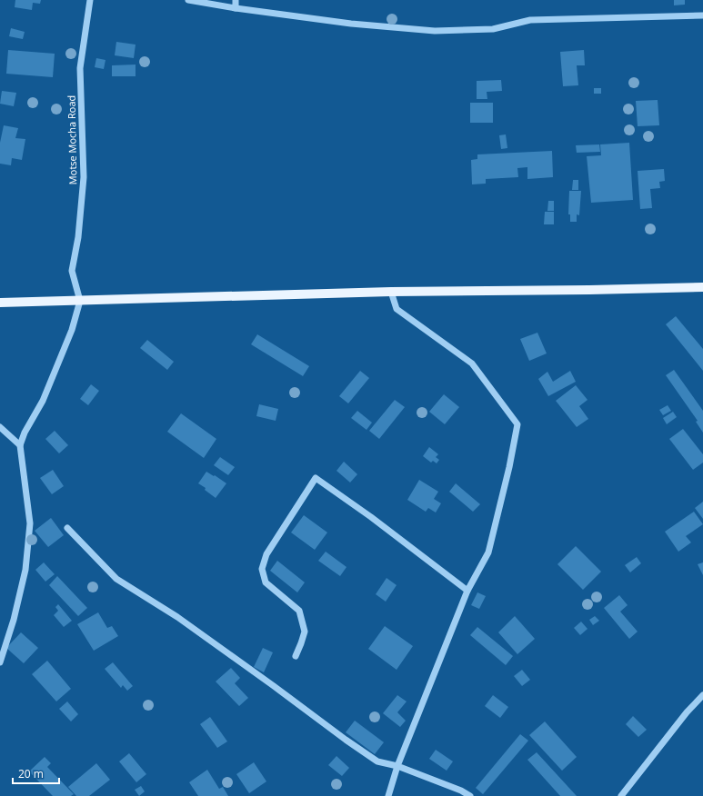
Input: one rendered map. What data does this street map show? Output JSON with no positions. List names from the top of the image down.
{
  "streets": {
    "street": ["Motse Mocha Road"]
  },
  "scale_bar": "20 m"
}
